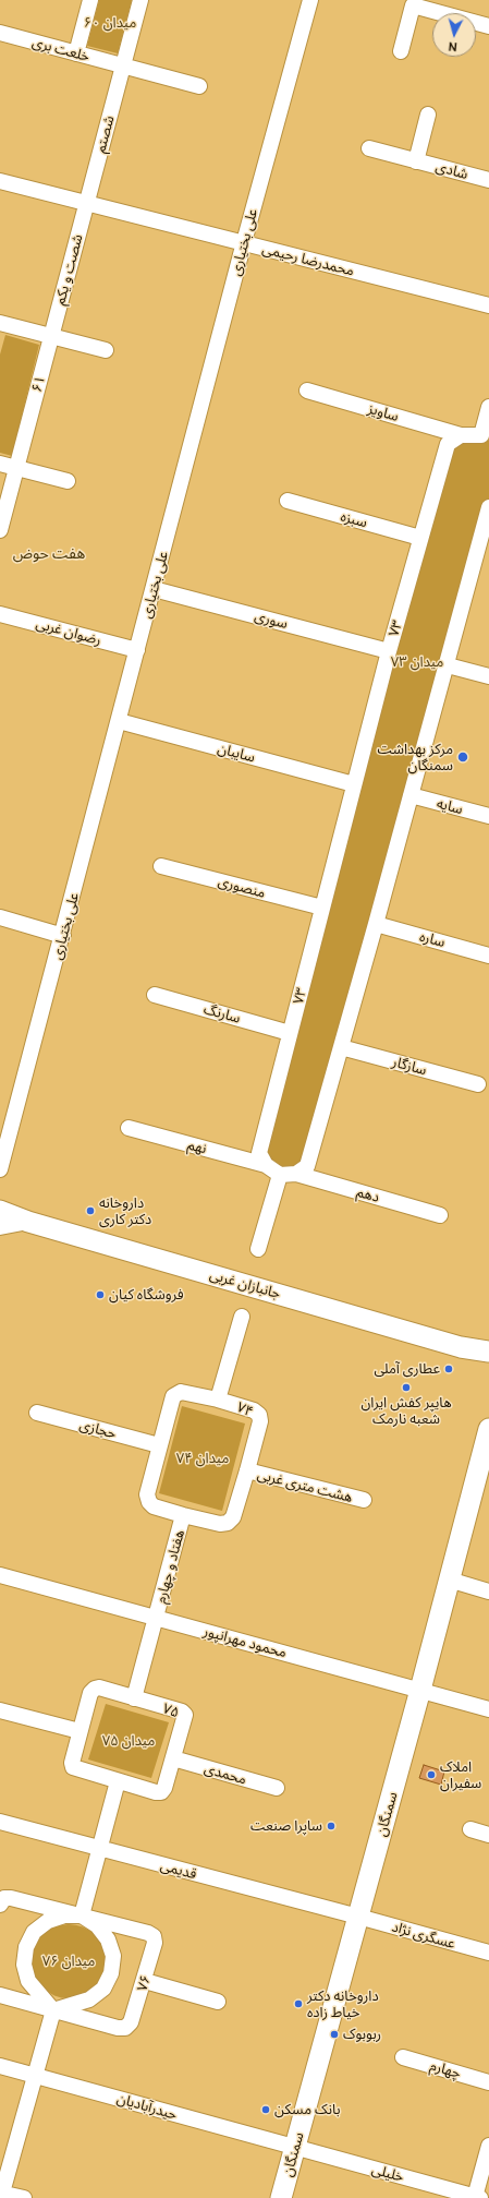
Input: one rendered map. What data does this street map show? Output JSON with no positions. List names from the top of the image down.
{
  "streets": {
    "main road": ["جانبازان غربی", "سمنگان"],
    "street": [
      "خلعت بری",
      "شصتم",
      "شادی",
      "علی بختیاری",
      "محمدرضا رحیمی",
      "شصت و یکم",
      "۶۱",
      "ساویز",
      "سبزه",
      "سوری",
      "۷۳",
      "رضوان غربی",
      "سایبان",
      "سایه",
      "منصوری",
      "ساره",
      "سارنگ",
      "سازگار",
      "نهم",
      "دهم",
      "۷۴",
      "حجازی",
      "هشت متری غربی",
      "هفتاد و چهارم",
      "محمود مهرانپور",
      "۷۵",
      "محمدی",
      "قدیمی",
      "عسگری نژاد",
      "۷۶",
      "چهارم",
      "حیدرآبادیان",
      "خلیلی"
    ]
  },
  "crossings": [
    ["خلعت بری", "شصتم"],
    ["شصتم", "محمدرضا رحیمی"],
    ["شصتم", "شصت و یکم"],
    ["علی بختیاری", "محمدرضا رحیمی"],
    ["علی بختیاری", "سوری"],
    ["علی بختیاری", "رضوان غربی"],
    ["علی بختیاری", "سایبان"],
    ["محمدرضا رحیمی", "شصت و یکم"],
    ["شصت و یکم", "۶۱"],
    ["ساویز", "۷۳"],
    ["سبزه", "۷۳"],
    ["سوری", "۷۳"],
    ["۷۳", "سایبان"],
    ["۷۳", "منصوری"],
    ["۷۳", "سارنگ"],
    ["۷۳", "نهم"],
    ["۷۴", "حجازی"],
    ["۷۴", "هشت متری غربی"],
    ["۷۴", "هفتاد و چهارم"],
    ["هفتاد و چهارم", "محمود مهرانپور"],
    ["هفتاد و چهارم", "۷۵"],
    ["محمود مهرانپور", "سمنگان"],
    ["۷۵", "محمدی"],
    ["سمنگان", "قدیمی"],
    ["سمنگان", "عسگری نژاد"],
    ["سمنگان", "حیدرآبادیان"],
    ["سمنگان", "خلیلی"],
    ["قدیمی", "عسگری نژاد"],
    ["حیدرآبادیان", "خلیلی"]
  ],
  "districts": ["هفت حوض"],
  "parks": [
    "میدان ۶۰",
    "میدان ۷۳",
    "میدان ۷۴",
    "میدان ۷۵",
    "میدان ۷۶"
  ],
  "places": [
    "مرکز بهداشت سمنگان",
    "داروخانه دکتر کاری",
    "فروشگاه کیان",
    "عطاری آملی",
    "هایپر کفش ایران شعبه نارمک",
    "املاک سفیران",
    "ساپرا صنعت",
    "داروخانه دکتر خیاط زاده",
    "ربوبوک",
    "بانک مسکن"
  ],
  "north": "bottom"
}
